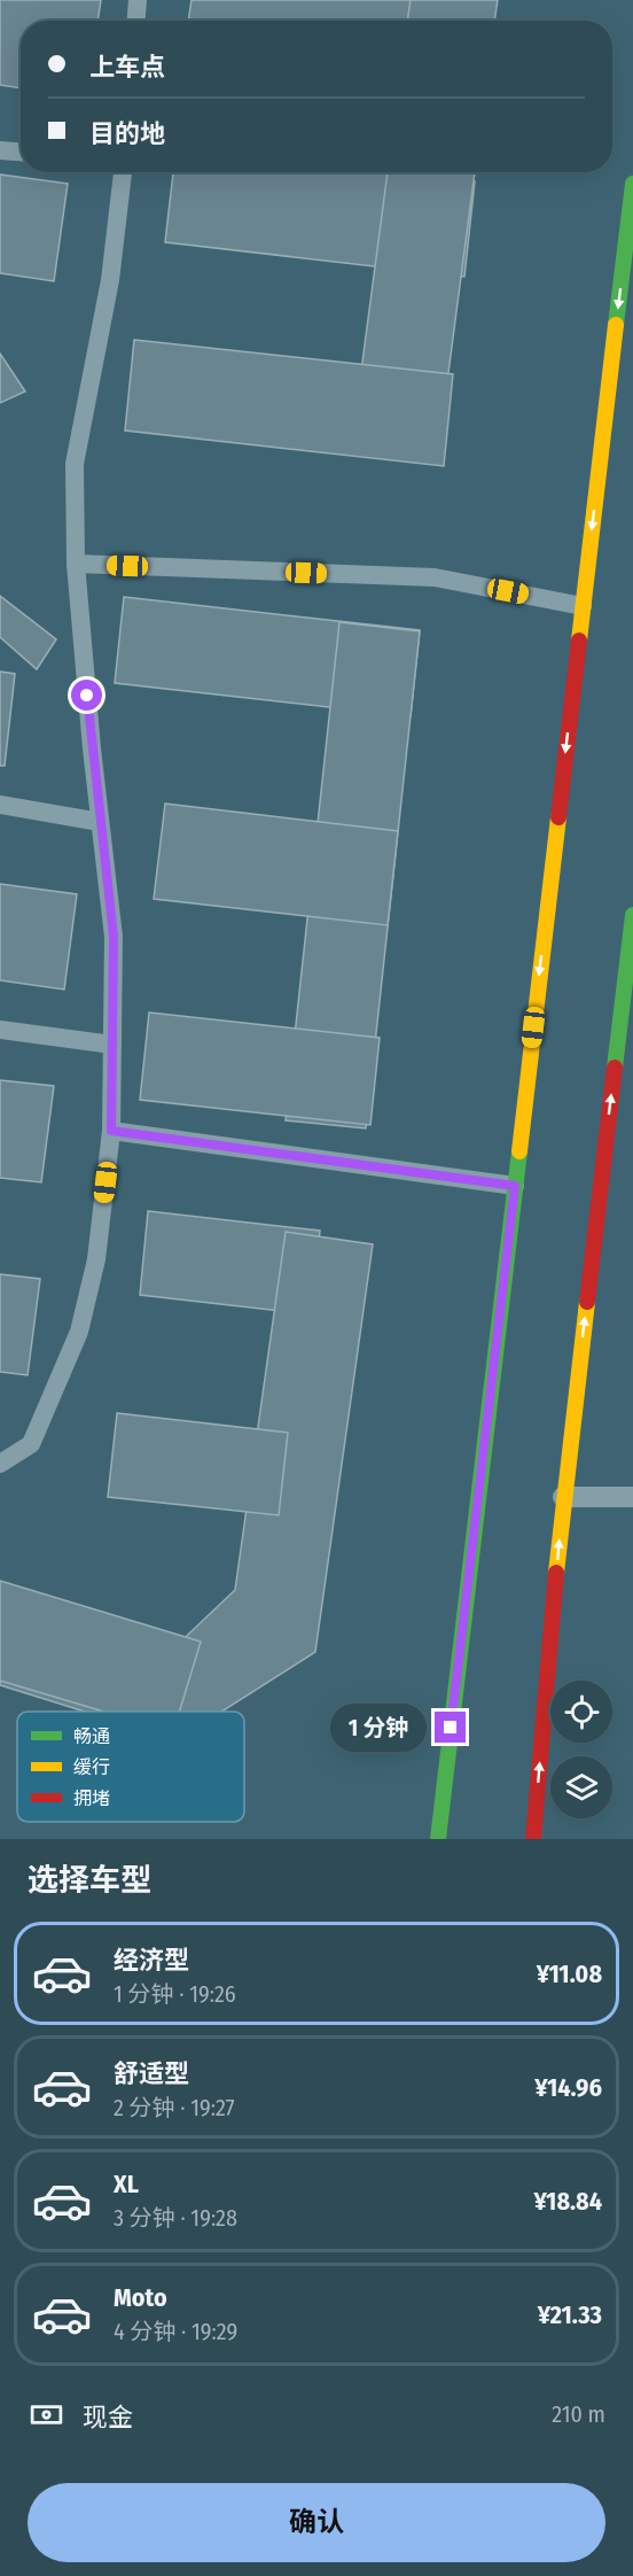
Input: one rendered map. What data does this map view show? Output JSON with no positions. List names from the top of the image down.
{
  "legend": ["畅通", "缓行", "拥堵"],
  "page": {
    "banner": ["上车点", "目的地"],
    "bubble": "1 分钟",
    "heading": "选择车型",
    "list": [
      {
        "name": "经济型",
        "note": "1 分钟 · 19:26",
        "value": "¥11.08"
      },
      {
        "name": "舒适型",
        "note": "2 分钟 · 19:27",
        "value": "¥14.96"
      },
      {
        "name": "XL",
        "note": "3 分钟 · 19:28",
        "value": "¥18.84"
      },
      {
        "name": "Moto",
        "note": "4 分钟 · 19:29",
        "value": "¥21.33"
      }
    ],
    "pay": ["现金", "210 m"],
    "buttons": "确认"
  }
}
